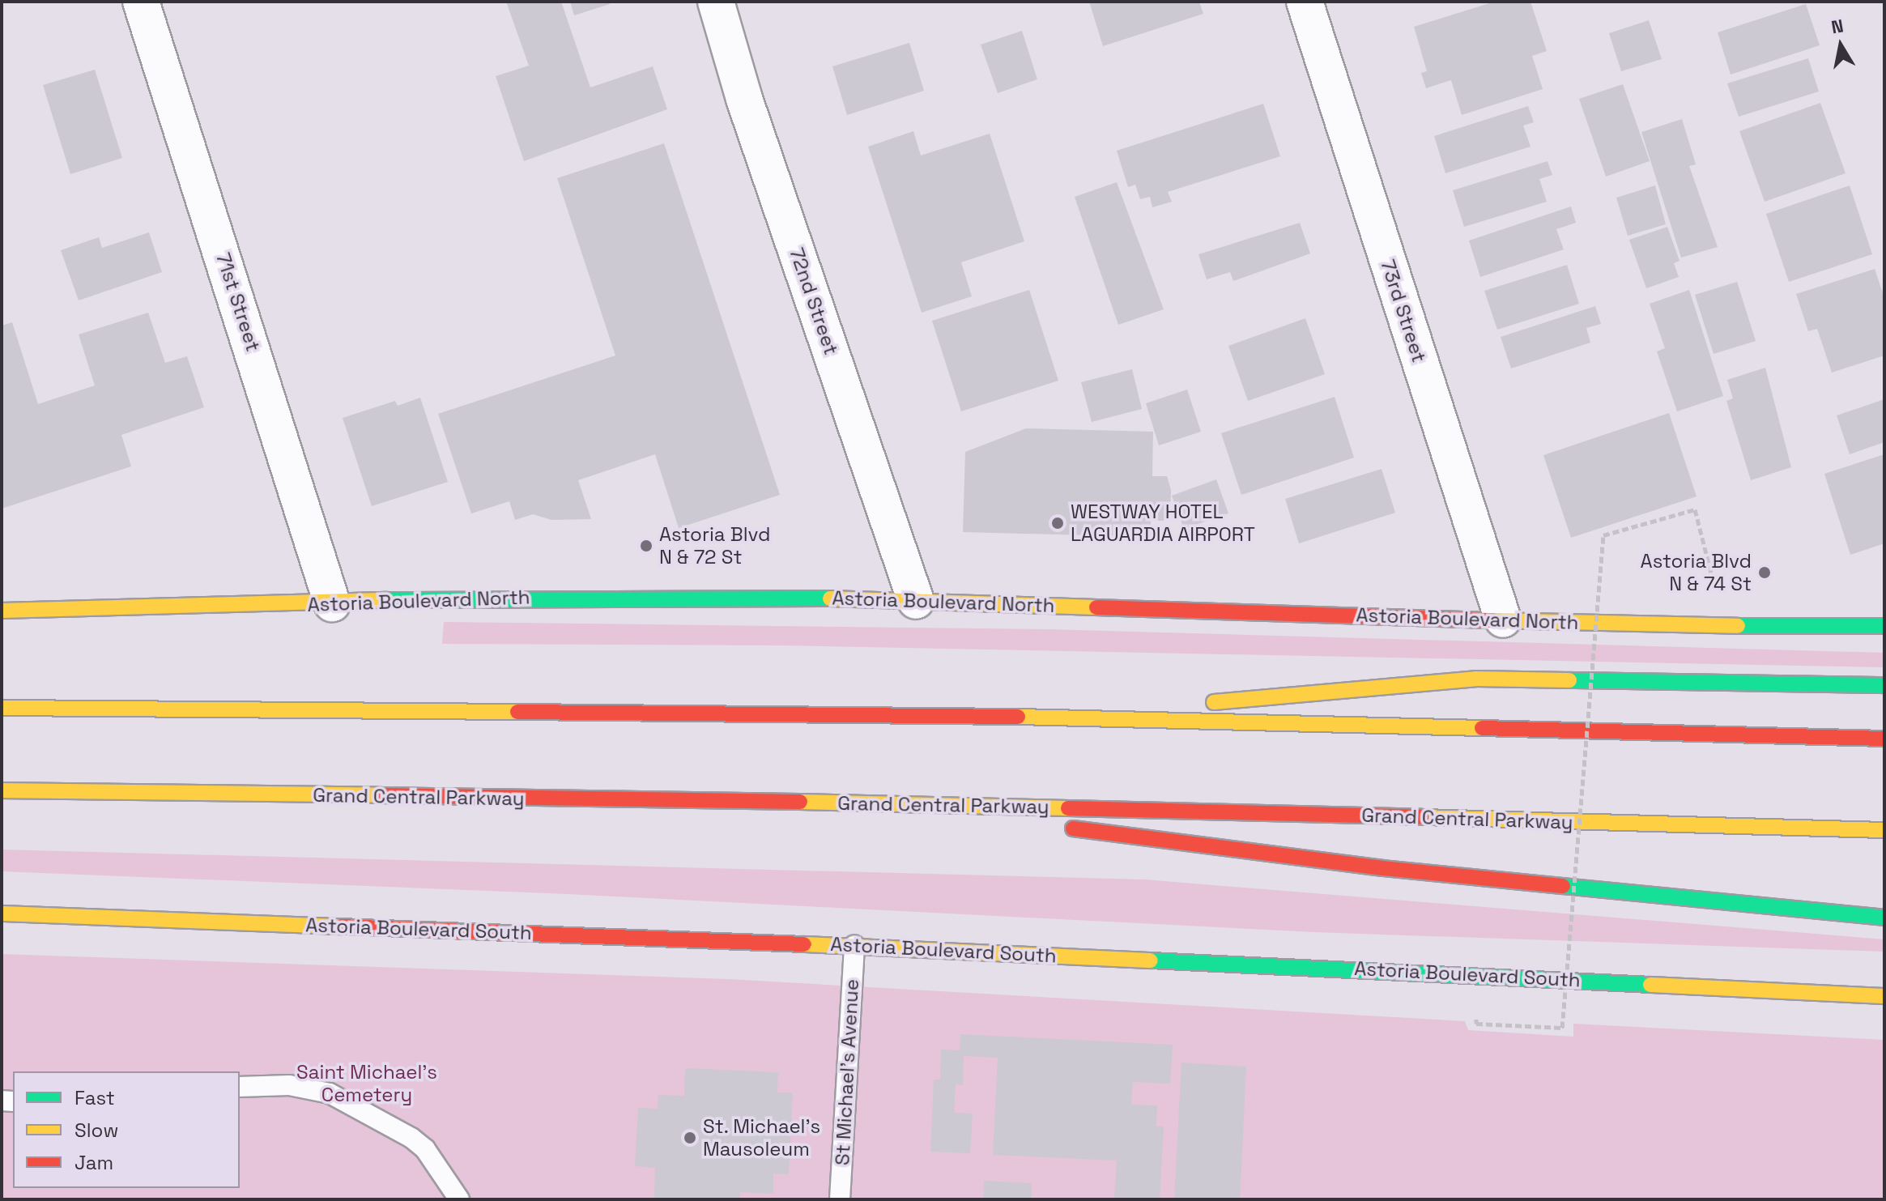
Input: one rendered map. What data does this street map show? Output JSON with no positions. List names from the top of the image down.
{
  "streets": {
    "main road": ["Astoria Boulevard North", "Grand Central Parkway", "Astoria Boulevard South"],
    "street": ["72nd Street", "71st Street", "73rd Street"],
    "lane": ["St Michael's Avenue"]
  },
  "crossings": [
    ["72nd Street", "Astoria Boulevard North"],
    ["71st Street", "Astoria Boulevard North"],
    ["73rd Street", "Astoria Boulevard North"],
    ["Astoria Boulevard South", "St Michael's Avenue"]
  ],
  "parks": ["Saint Michael’s Cemetery"],
  "places": [
    "WESTWAY HOTEL LAGUARDIA AIRPORT",
    "Astoria Blvd N & 72 St",
    "Astoria Blvd N & 74 St",
    "St. Michael's Mausoleum"
  ],
  "legend": ["Fast", "Slow", "Jam"],
  "north": "top"
}
